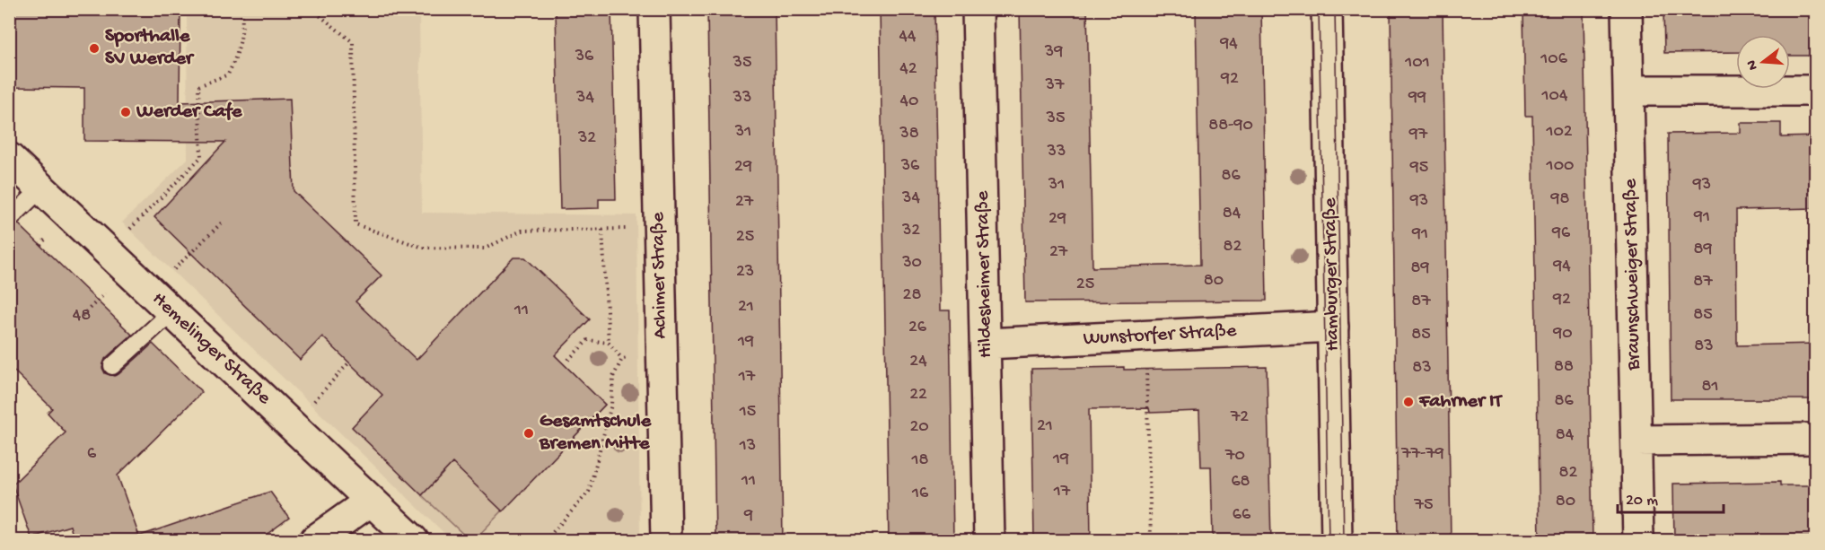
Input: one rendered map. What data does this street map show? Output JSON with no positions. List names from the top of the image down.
{
  "streets": {
    "street": [
      "Hildesheimer Straße",
      "Hamburger Straße",
      "Braunschweiger Straße",
      "Achimer Straße",
      "Wunstorfer Straße",
      "Hemelinger Straße"
    ]
  },
  "crossings": [
    ["Hildesheimer Straße", "Wunstorfer Straße"],
    ["Hamburger Straße", "Wunstorfer Straße"]
  ],
  "places": [
    "Sporthalle SV Werder",
    "Werder Cafe",
    "Fahrner IT",
    "Gesamtschule Bremen Mitte"
  ],
  "house_numbers": [
    "44",
    "94",
    "39",
    "36",
    "106",
    "35",
    "101",
    "42",
    "92",
    "37",
    "104",
    "34",
    "33",
    "99",
    "40",
    "35",
    "88-90",
    "31",
    "102",
    "38",
    "97",
    "32",
    "33",
    "36",
    "100",
    "29",
    "95",
    "86",
    "31",
    "93",
    "34",
    "98",
    "93",
    "27",
    "84",
    "91",
    "29",
    "32",
    "96",
    "91",
    "25",
    "82",
    "89",
    "27",
    "30",
    "94",
    "89",
    "23",
    "80",
    "87",
    "25",
    "28",
    "92",
    "87",
    "21",
    "11",
    "85",
    "48",
    "26",
    "90",
    "85",
    "19",
    "83",
    "24",
    "88",
    "83",
    "17",
    "81",
    "22",
    "86",
    "15",
    "72",
    "21",
    "20",
    "84",
    "13",
    "6",
    "77-79",
    "70",
    "19",
    "18",
    "82",
    "11",
    "68",
    "17",
    "16",
    "80",
    "75",
    "66",
    "9"
  ],
  "scale_bar": "20 m",
  "north": "left"
}
